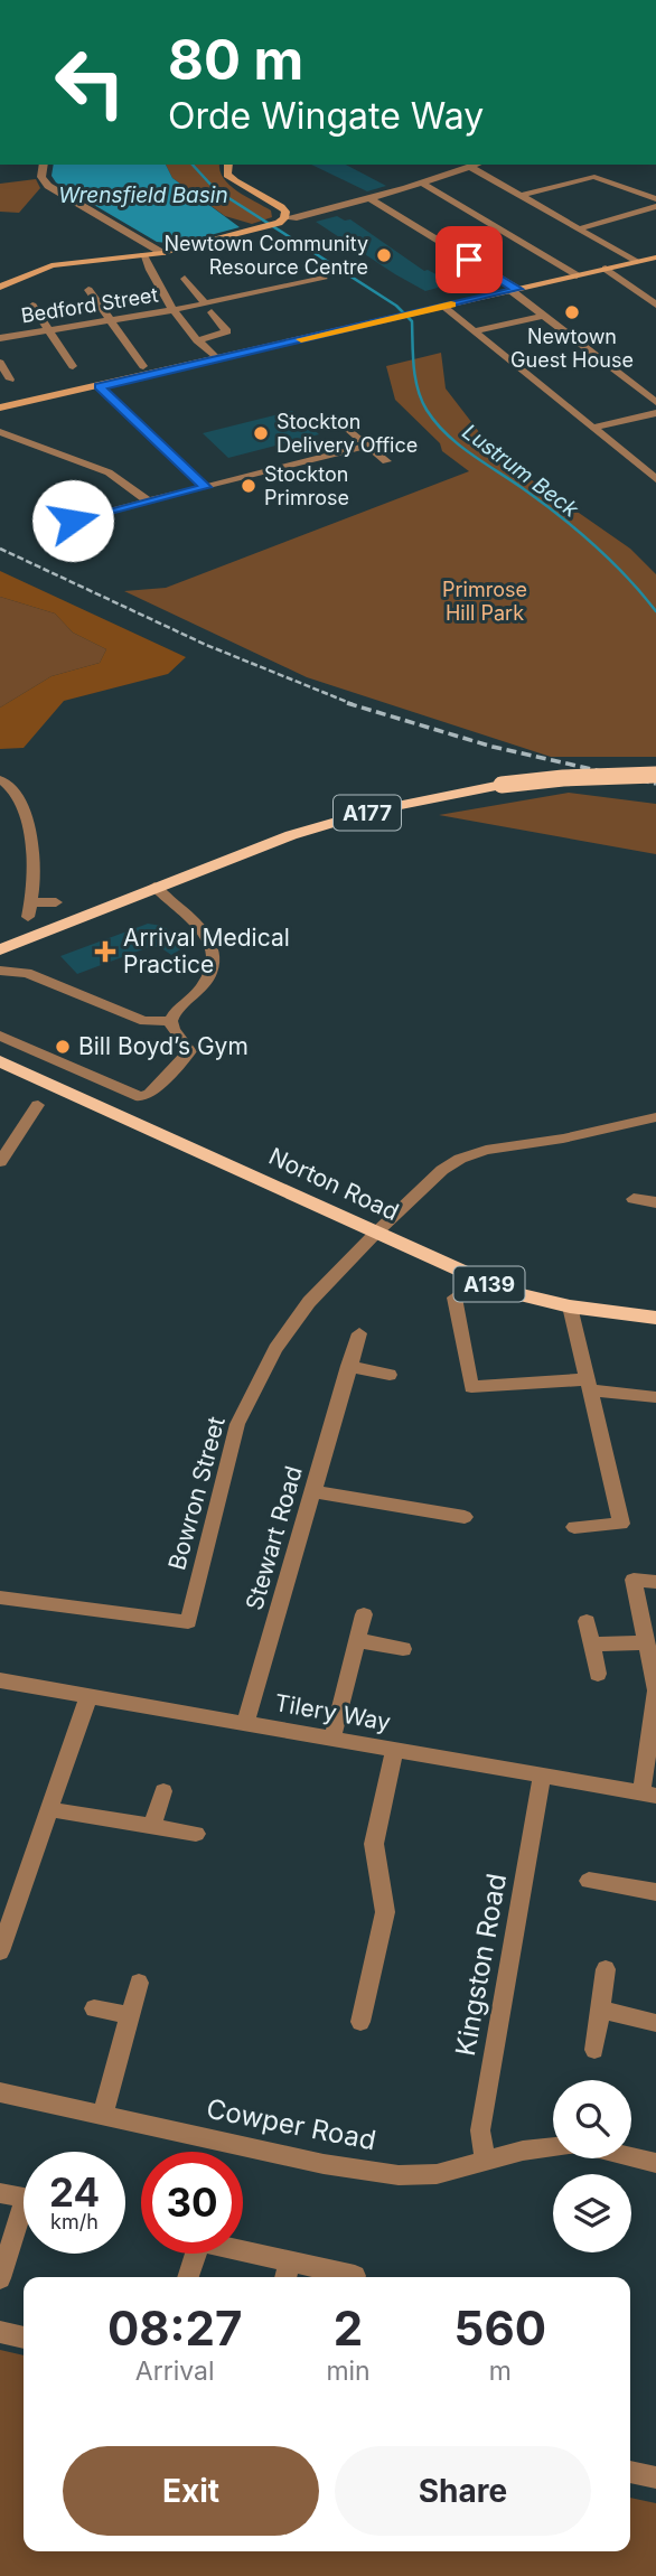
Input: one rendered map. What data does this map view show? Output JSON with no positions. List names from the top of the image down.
{
  "streets": {
    "main road": ["A177", "Norton Road", "A139"],
    "street": [
      "Bedford Street",
      "Bowron Street",
      "Stewart Road",
      "Tilery Way",
      "Kingston Road",
      "Cowper Road"
    ]
  },
  "crossings": [
    ["Norton Road", "Bowron Street"],
    ["Stewart Road", "Tilery Way"],
    ["Tilery Way", "Kingston Road"],
    ["Kingston Road", "Cowper Road"]
  ],
  "water": ["Wrensfield Basin", "Lustrum Beck"],
  "parks": ["Primrose Hill Park"],
  "places": {
    "other": [
      "Newtown Community Resource Centre",
      "Newtown Guest House",
      "Stockton Delivery Office",
      "Stockton Primrose",
      "Bill Boyd’s Gym"
    ],
    "health": ["Arrival Medical Practice"]
  },
  "page": {
    "turn": ["80 m", "Orde Wingate Way"],
    "speed": "24 km/h",
    "limit": "30",
    "eta": [
      "08:27",
      "Arrival",
      "2",
      "min",
      "560",
      "m"
    ],
    "buttons": ["Exit", "Share"]
  }
}
